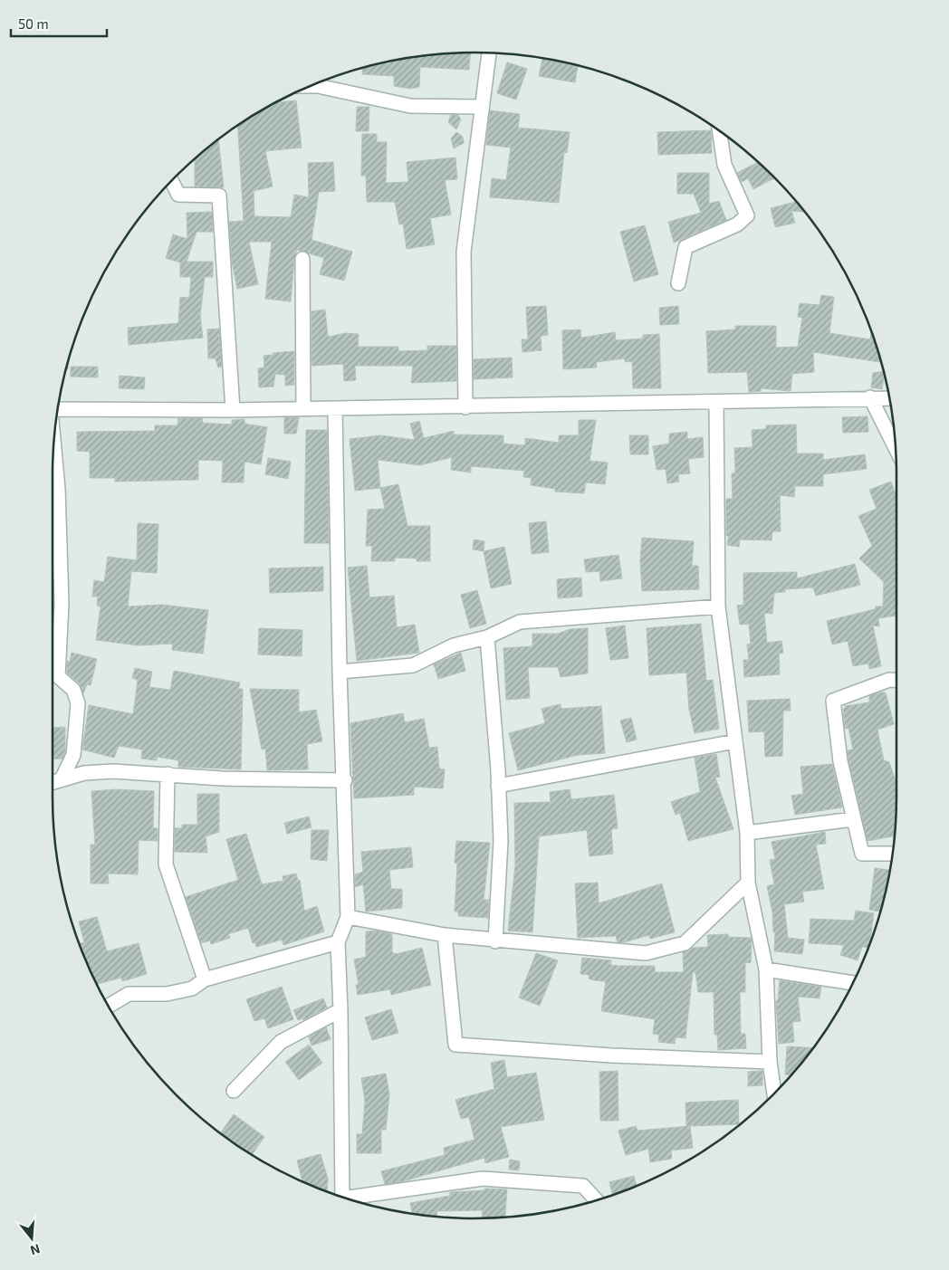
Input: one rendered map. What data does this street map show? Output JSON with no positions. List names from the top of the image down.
{
  "scale_bar": "50 m",
  "north": "bottom"
}
